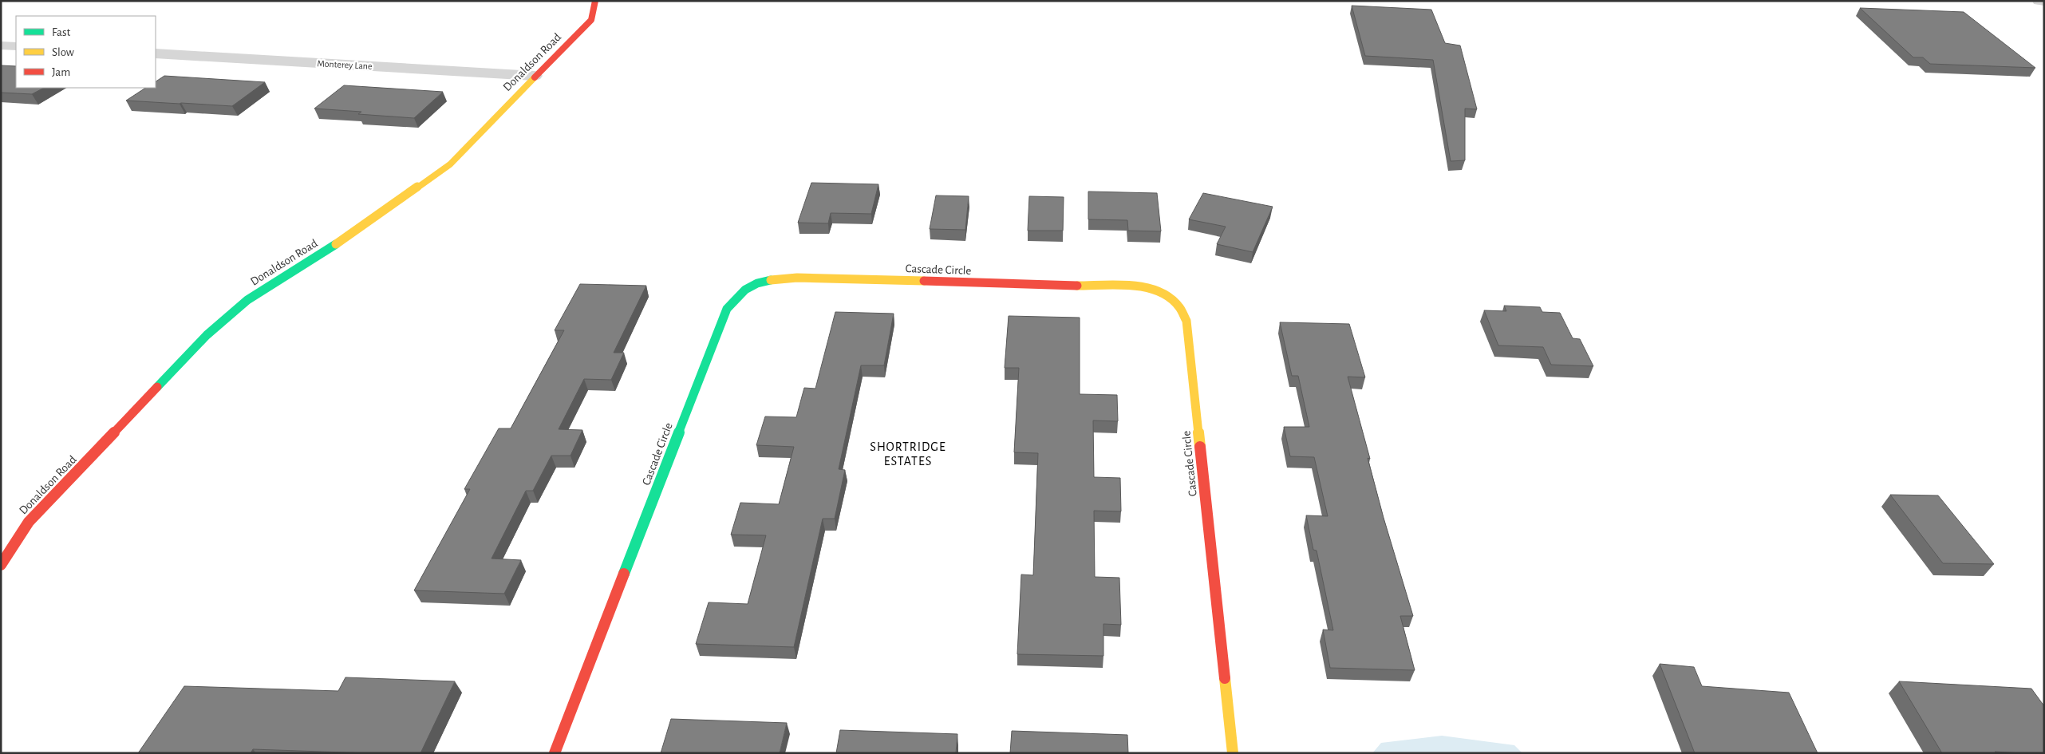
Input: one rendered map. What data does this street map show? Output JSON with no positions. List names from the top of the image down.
{
  "streets": {
    "street": ["Donaldson Road", "Monterey Lane", "Cascade Circle"]
  },
  "crossings": [
    ["Donaldson Road", "Monterey Lane"]
  ],
  "districts": ["SHORTRIDGE ESTATES"],
  "legend": ["Fast", "Slow", "Jam"]
}
